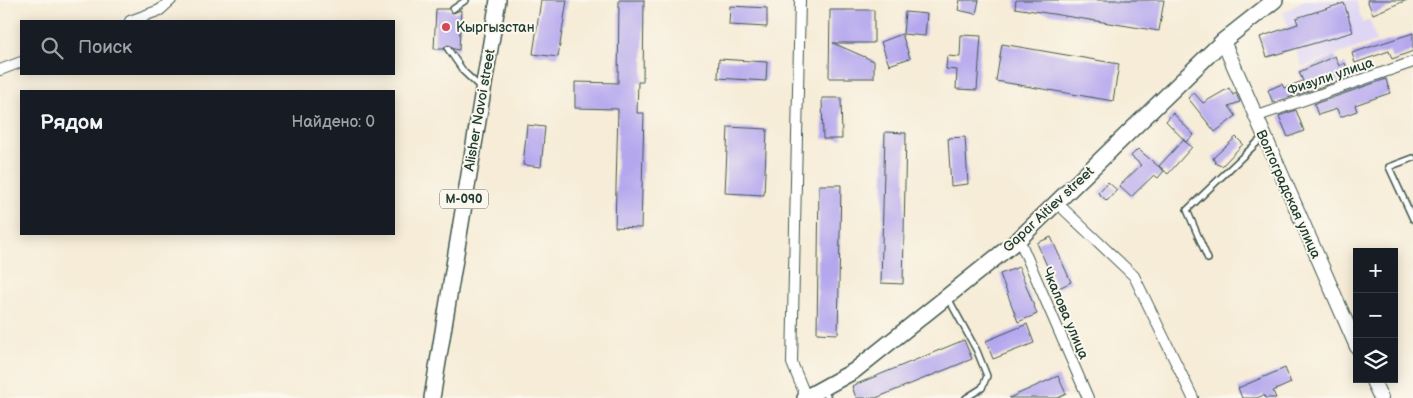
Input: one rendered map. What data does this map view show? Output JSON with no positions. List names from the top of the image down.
{
  "streets": {
    "main road": ["Alisher Navoi street", "М-090", "Gapar Aitiev street"],
    "street": ["Физули улица", "Волгоградская улица", "Чкалова улица"]
  },
  "crossings": [
    ["Физули улица", "Волгоградская улица"],
    ["Волгоградская улица", "Gapar Aitiev street"],
    ["Gapar Aitiev street", "Чкалова улица"]
  ],
  "places": ["Кыргызстан"],
  "page": {
    "search": "Поиск",
    "heading": ["Рядом", "Найдено: 0"],
    "map_buttons": ["+", "−"]
  }
}
